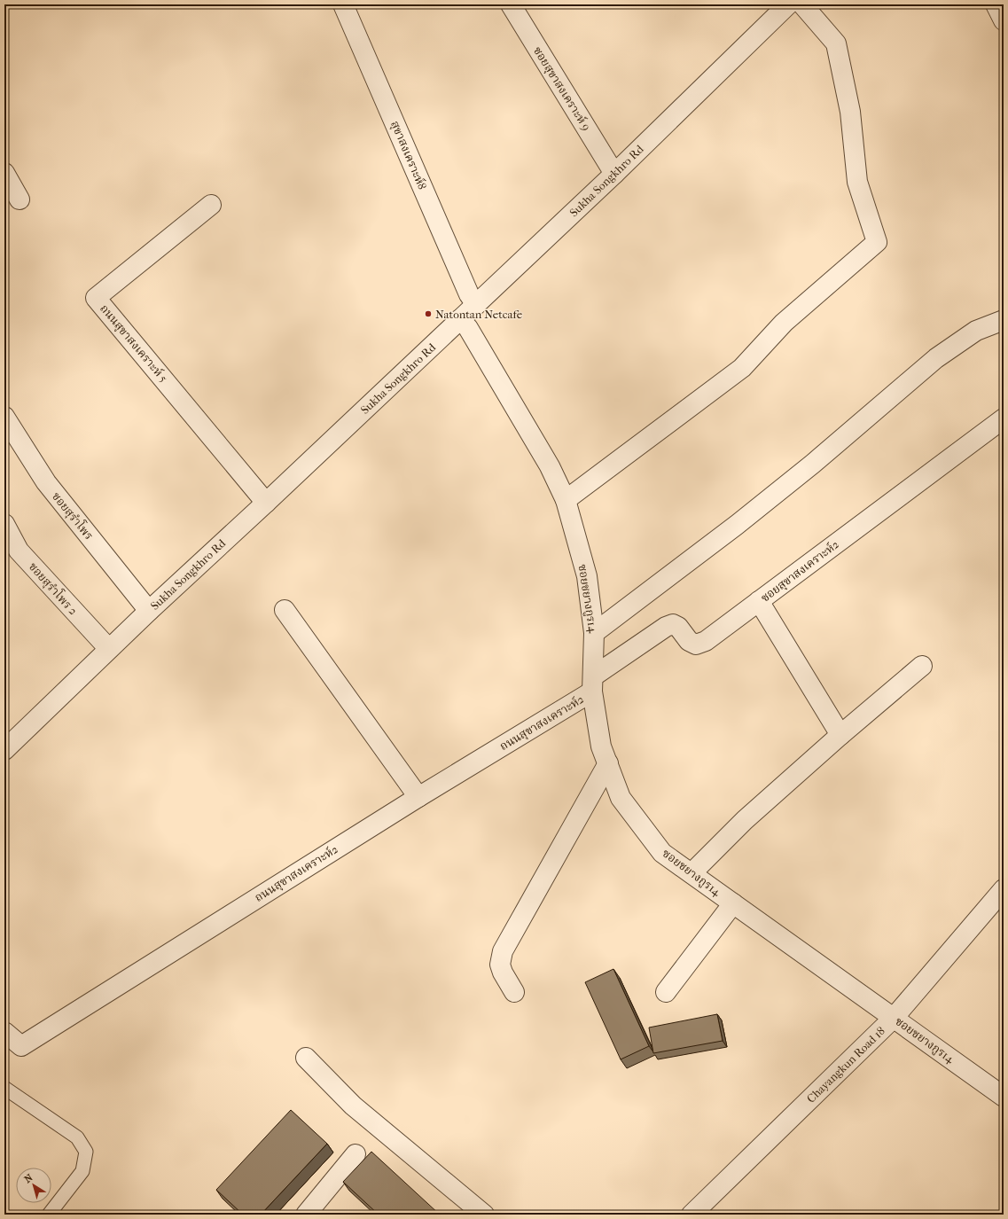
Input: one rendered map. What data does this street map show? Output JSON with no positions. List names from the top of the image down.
{
  "streets": {
    "street": [
      "ซอยสุขาสงเคราะห์ 9",
      "สุขาสงเคราะห์8",
      "Sukha Songkhro Rd",
      "ถนนสุขาสงเคราะห์ 5",
      "ชอยสุรำโพร",
      "ซอยสุขาสงเคราะห์2",
      "ชอยสุรำโพร 2",
      "ซอยชยางกูร14",
      "ถนนสุขาสงเคราะห์2",
      "Chayangkun Road 18"
    ]
  },
  "crossings": [
    ["ซอยสุขาสงเคราะห์ 9", "Sukha Songkhro Rd"],
    ["สุขาสงเคราะห์8", "Sukha Songkhro Rd"],
    ["Sukha Songkhro Rd", "ถนนสุขาสงเคราะห์ 5"],
    ["Sukha Songkhro Rd", "ชอยสุรำโพร"],
    ["Sukha Songkhro Rd", "ชอยสุรำโพร 2"],
    ["Sukha Songkhro Rd", "ซอยชยางกูร14"],
    ["ซอยสุขาสงเคราะห์2", "ซอยชยางกูร14"],
    ["ซอยสุขาสงเคราะห์2", "ถนนสุขาสงเคราะห์2"],
    ["ซอยชยางกูร14", "ถนนสุขาสงเคราะห์2"],
    ["ซอยชยางกูร14", "Chayangkun Road 18"]
  ],
  "places": ["Natontan Netcafe"],
  "north": "top left"
}
